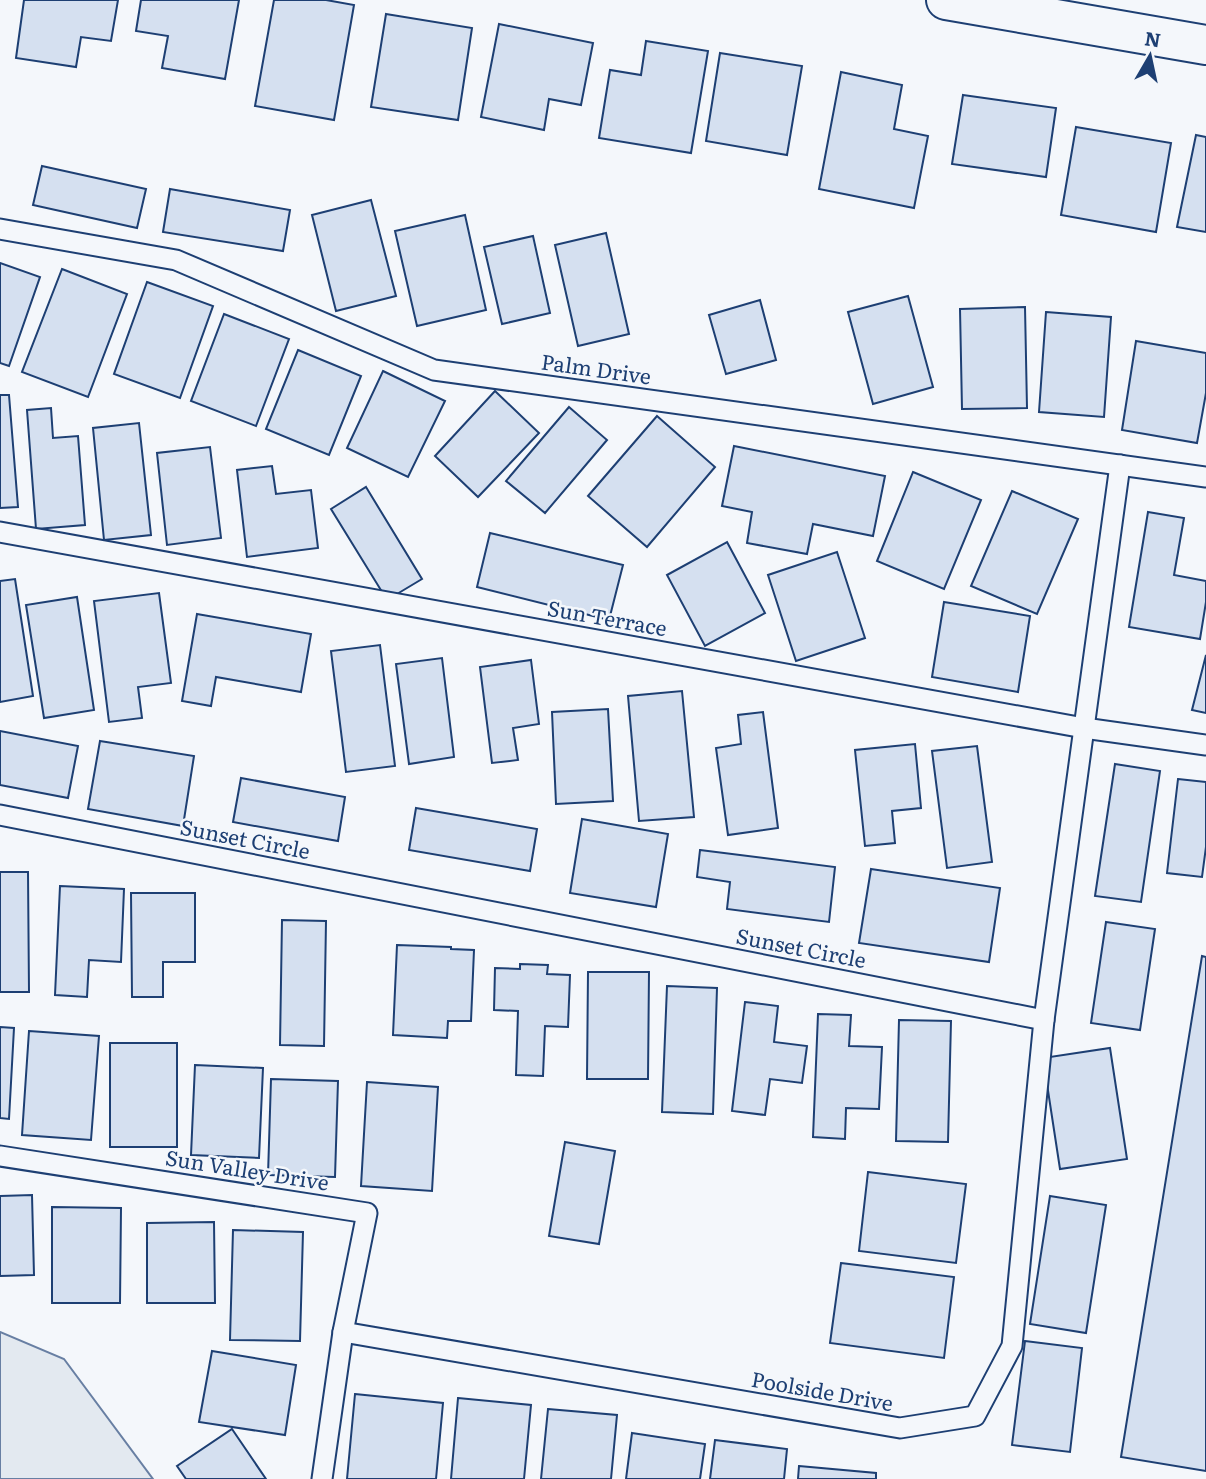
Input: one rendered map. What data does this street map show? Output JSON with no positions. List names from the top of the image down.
{
  "streets": {
    "lane": [
      "Palm Drive",
      "Sun Terrace",
      "Sunset Circle",
      "Sun Valley Drive",
      "Poolside Drive"
    ]
  },
  "crossings": [
    ["Sunset Circle", "Poolside Drive"],
    ["Sun Valley Drive", "Poolside Drive"]
  ],
  "north": "top"
}
